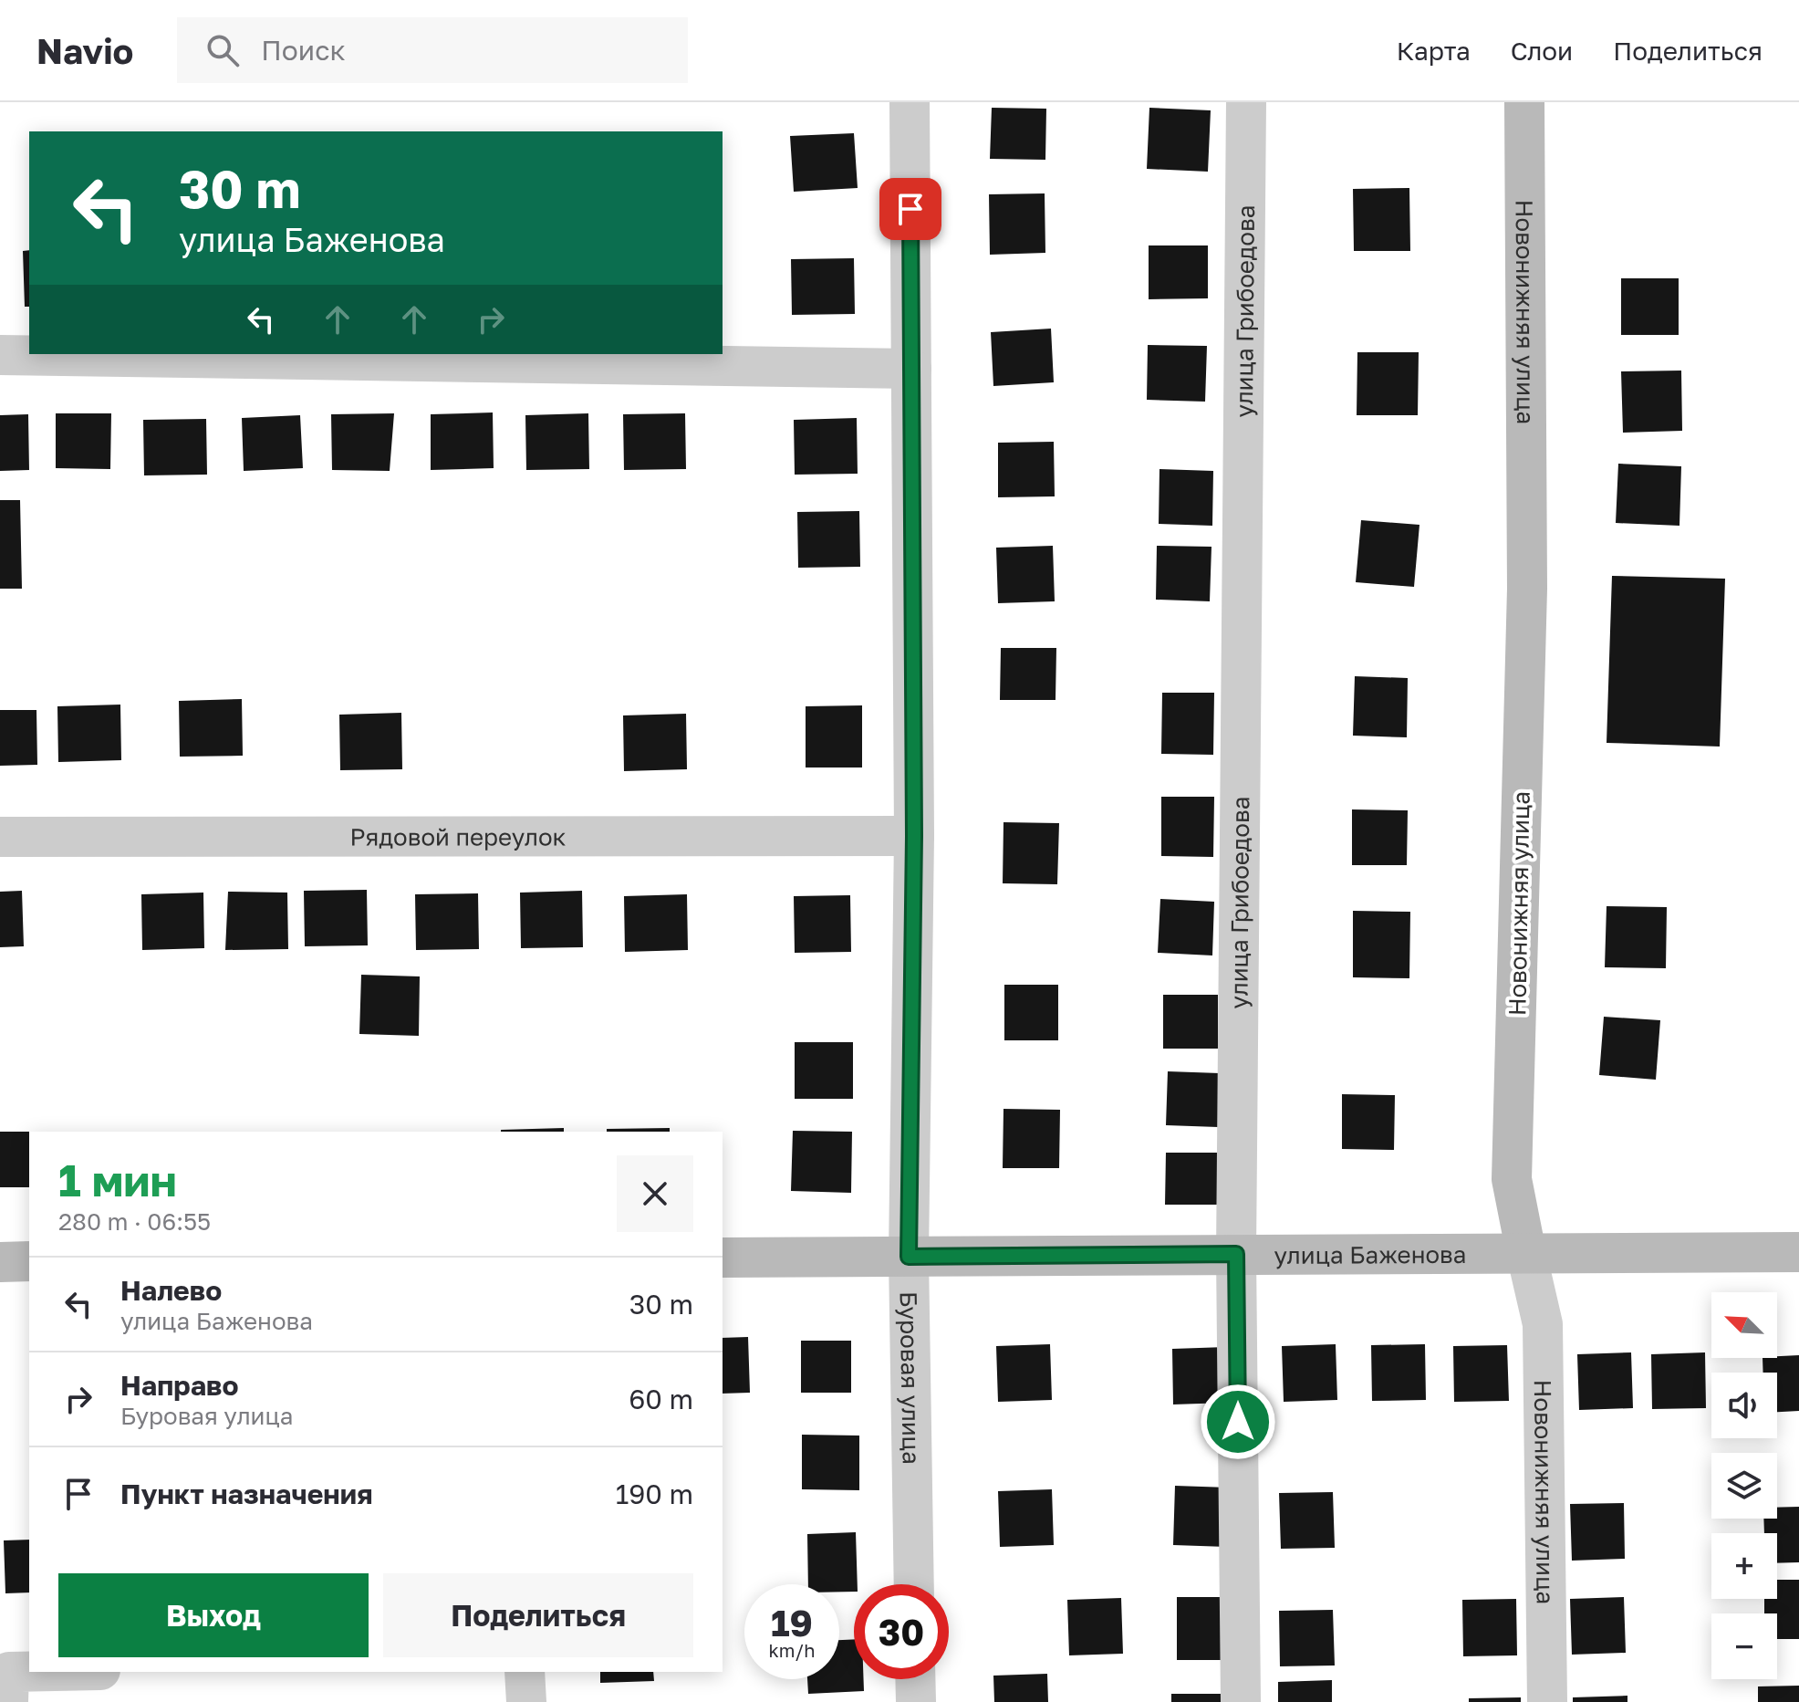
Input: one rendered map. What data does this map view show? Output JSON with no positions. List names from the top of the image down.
{
  "streets": {
    "main road": ["Новонижняя улица", "улица Баженова"],
    "street": ["улица Грибоедова", "Рядовой переулок", "Буровая улица"]
  },
  "crossings": [
    ["улица Грибоедова", "улица Баженова"],
    ["Новонижняя улица", "улица Баженова"],
    ["Рядовой переулок", "Буровая улица"],
    ["улица Баженова", "Буровая улица"]
  ],
  "north": "top left",
  "page": {
    "header": "Navio",
    "search": "Поиск",
    "nav": ["Карта", "Слои", "Поделиться"],
    "turn": ["30 m", "улица Баженова"],
    "heading": ["1 мин", "280 m · 06:55"],
    "list": [
      {
        "name": "Налево",
        "note": "улица Баженова",
        "value": "30 m"
      },
      {
        "name": "Направо",
        "note": "Буровая улица",
        "value": "60 m"
      },
      {
        "name": "Пункт назначения",
        "value": "190 m"
      }
    ],
    "map_buttons": ["+", "−"],
    "buttons": ["Выход", "Поделиться"],
    "speed": "19 km/h",
    "limit": "30"
  }
}
